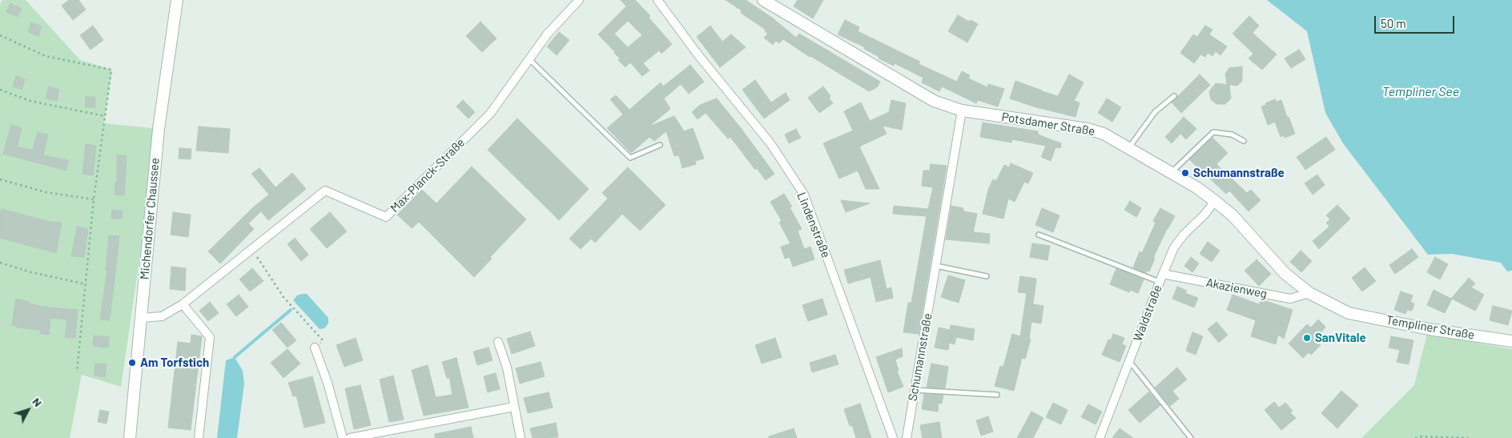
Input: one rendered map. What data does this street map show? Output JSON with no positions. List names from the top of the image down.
{
  "streets": {
    "street": [
      "Potsdamer Straße",
      "Max-Planck-Straße",
      "Michendorfer Chaussee",
      "Lindenstraße",
      "Akazienweg",
      "Waldstraße",
      "Templiner Straße",
      "Schumannstraße"
    ]
  },
  "crossings": [
    ["Potsdamer Straße", "Akazienweg"],
    ["Potsdamer Straße", "Waldstraße"],
    ["Potsdamer Straße", "Templiner Straße"],
    ["Potsdamer Straße", "Schumannstraße"],
    ["Max-Planck-Straße", "Michendorfer Chaussee"],
    ["Akazienweg", "Waldstraße"]
  ],
  "water": ["Templiner See"],
  "places": ["Schumannstraße", "SanVitale", "Am Torfstich"],
  "scale_bar": "50 m",
  "north": "top right"
}
